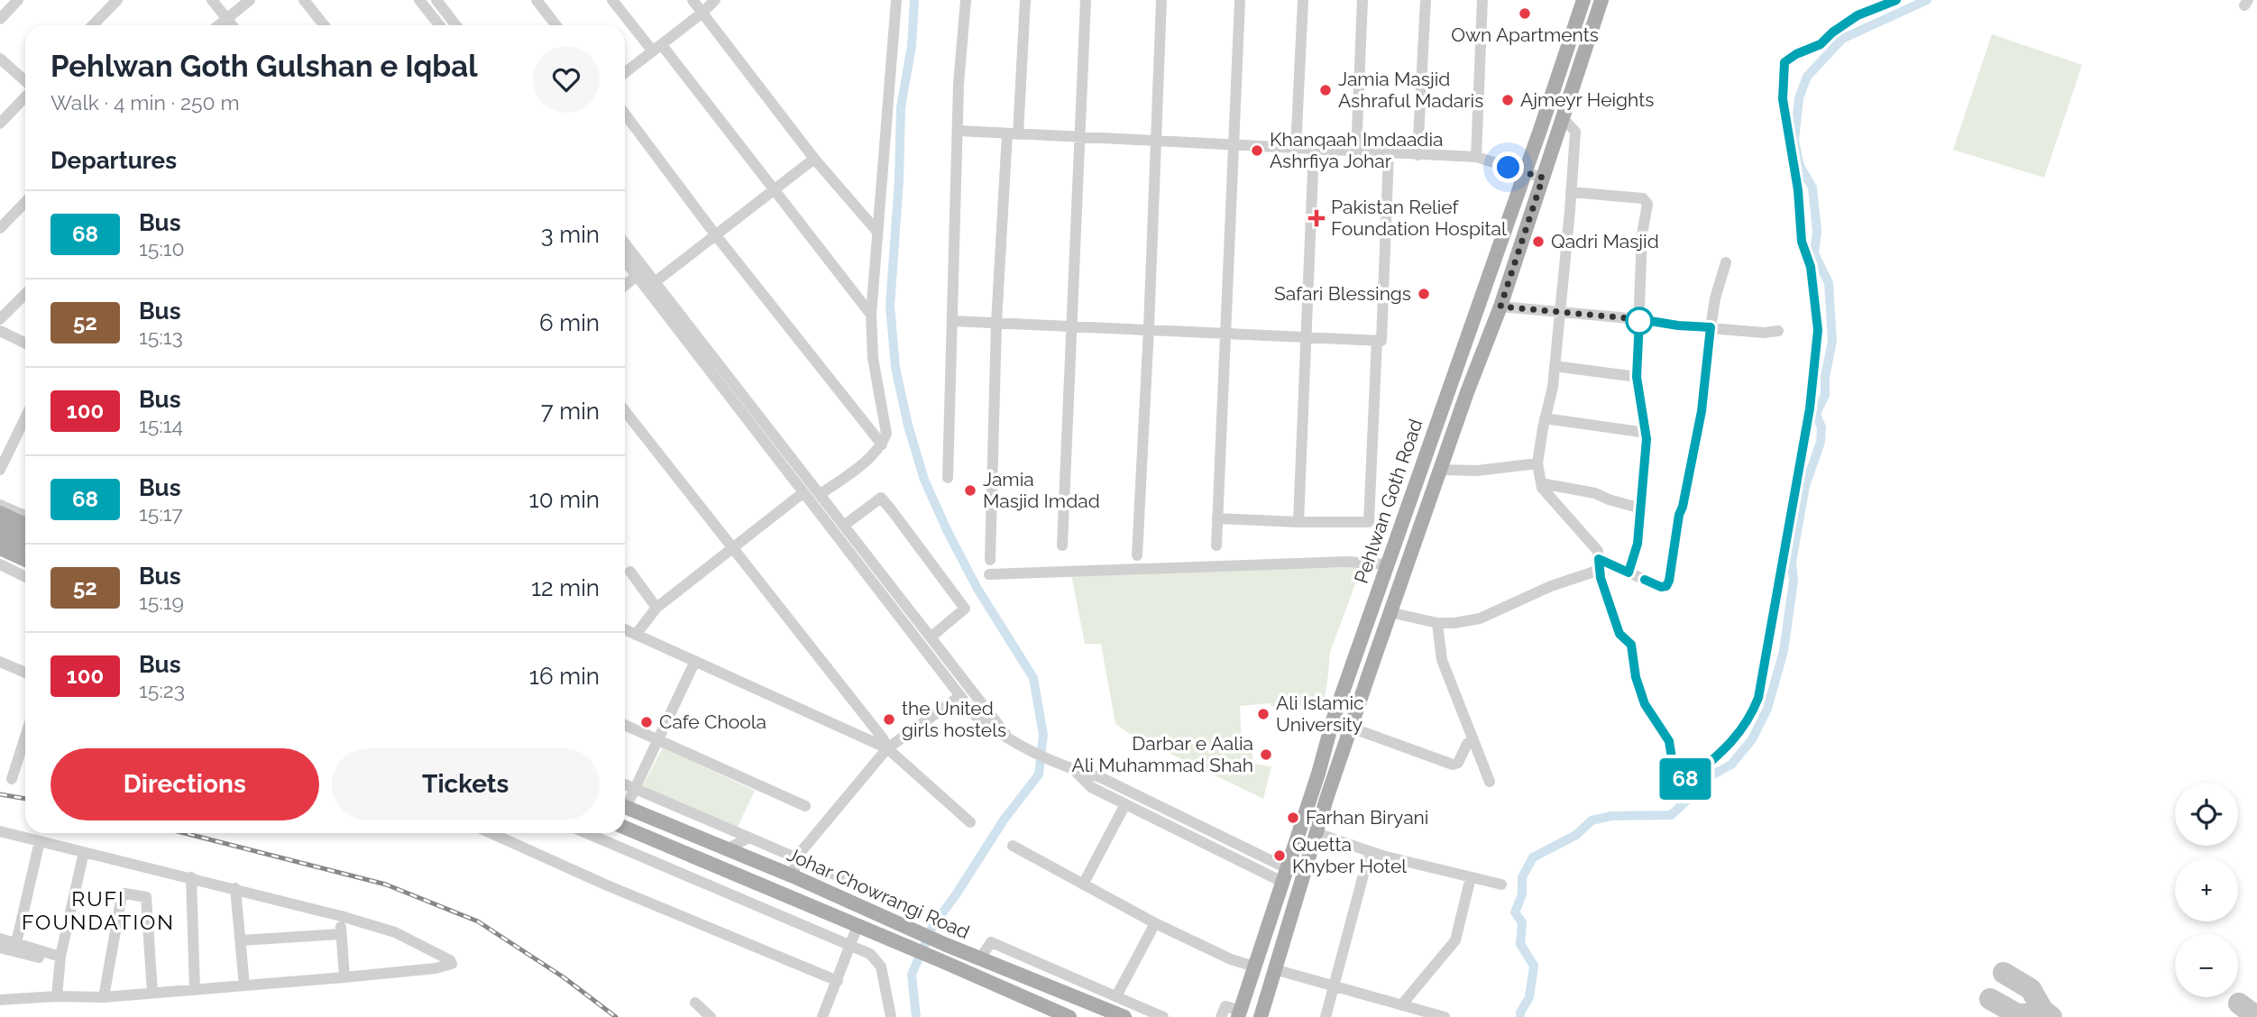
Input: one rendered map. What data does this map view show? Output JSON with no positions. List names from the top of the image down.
{
  "streets": {
    "main road": ["Pehlwan Goth Road", "Johar Chowrangi Road"]
  },
  "districts": ["RUFI FOUNDATION"],
  "places": {
    "other": [
      "Own Apartments",
      "Jamia Masjid Ashraful Madaris",
      "Ajmeyr Heights",
      "Khanqaah Imdaadia Ashrfiya Johar",
      "Qadri Masjid",
      "Safari Blessings",
      "Jamia Masjid Imdad",
      "Ali Islamic University",
      "the United girls hostels",
      "Cafe Choola",
      "Darbar e Aalia Ali Muhammad Shah",
      "Farhan Biryani",
      "Quetta Khyber Hotel"
    ],
    "health": ["Pakistan Relief Foundation Hospital"]
  },
  "lines": ["bus line 68"],
  "page": {
    "on_map": "68",
    "heading": [
      ["Pehlwan Goth Gulshan e Iqbal", "Walk · 4 min · 250 m"],
      "Departures"
    ],
    "list": [
      {
        "mark": "68",
        "name": "Bus",
        "note": "15:10",
        "value": "3 min"
      },
      {
        "mark": "52",
        "name": "Bus",
        "note": "15:13",
        "value": "6 min"
      },
      {
        "mark": "100",
        "name": "Bus",
        "note": "15:14",
        "value": "7 min"
      },
      {
        "mark": "68",
        "name": "Bus",
        "note": "15:17",
        "value": "10 min"
      },
      {
        "mark": "52",
        "name": "Bus",
        "note": "15:19",
        "value": "12 min"
      },
      {
        "mark": "100",
        "name": "Bus",
        "note": "15:23",
        "value": "16 min"
      }
    ],
    "buttons": ["Directions", "Tickets"],
    "map_buttons": ["+", "−"]
  }
}
